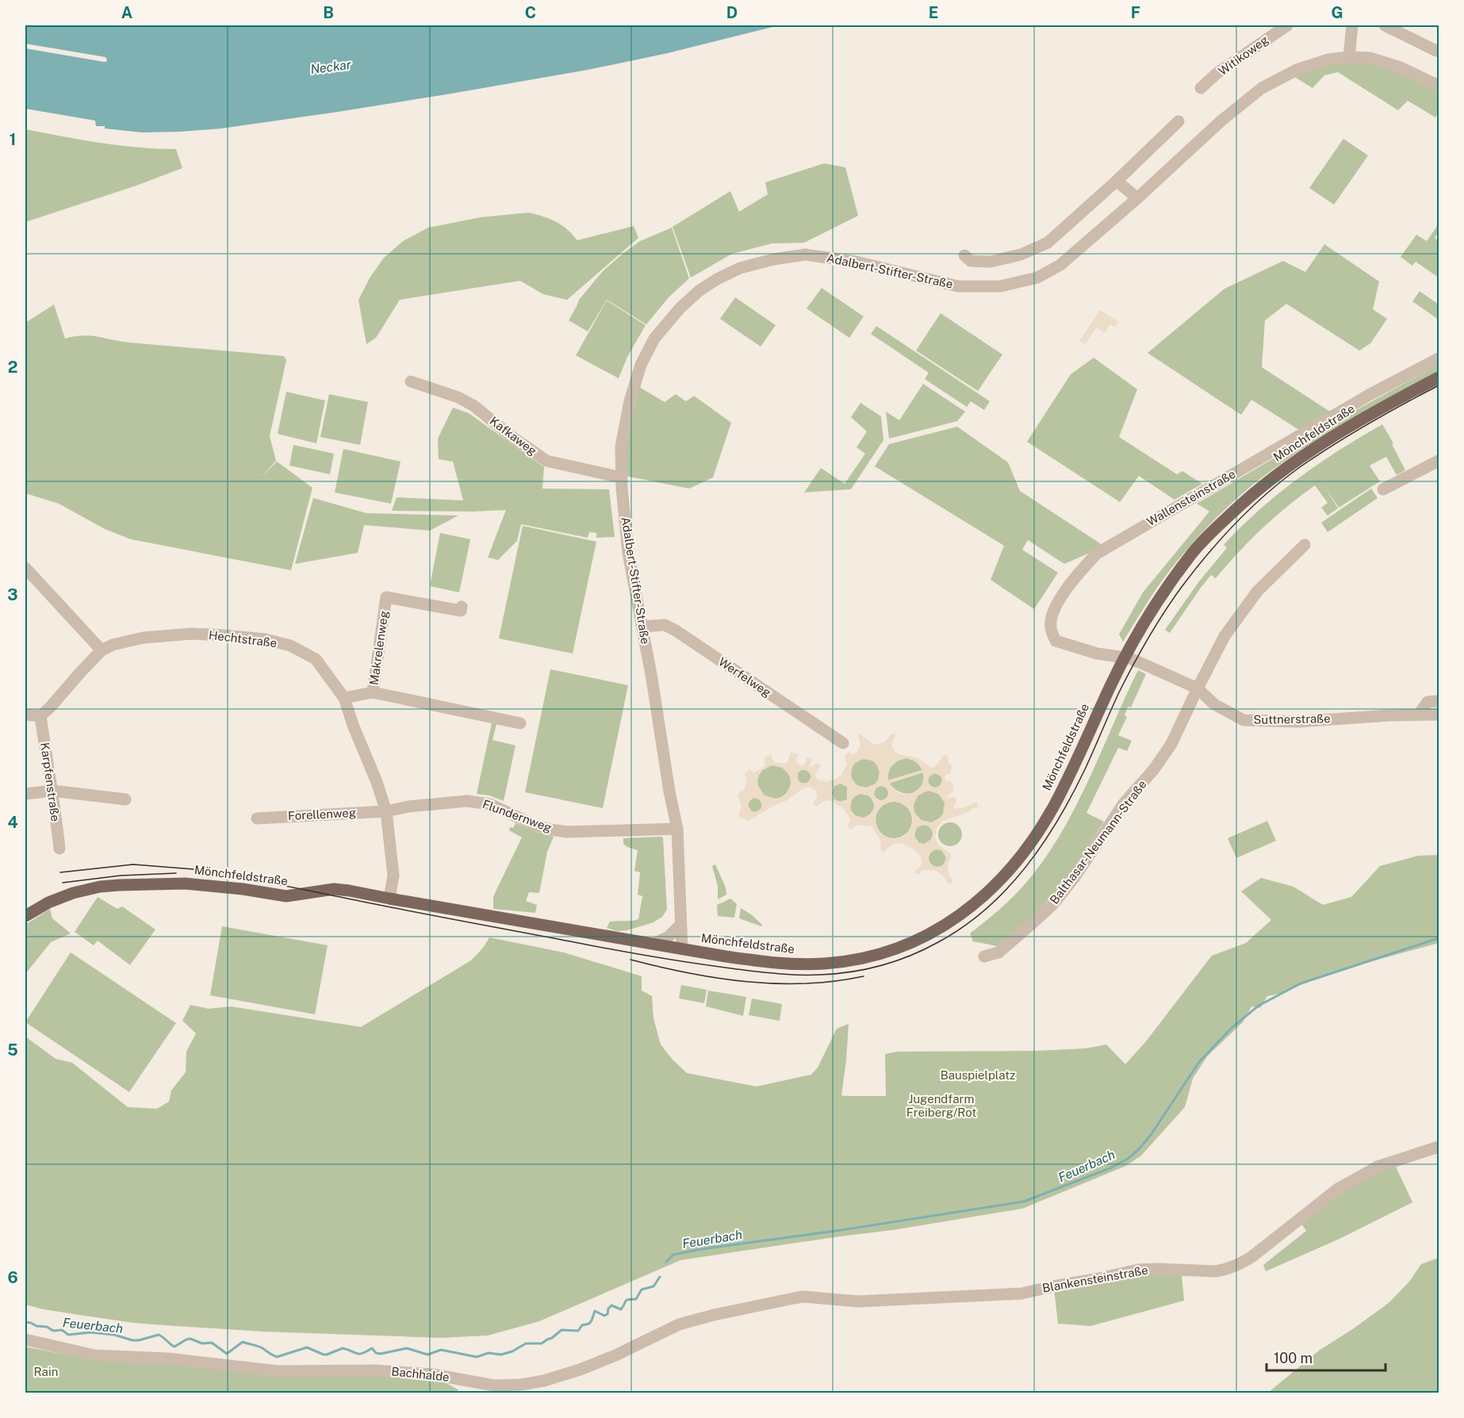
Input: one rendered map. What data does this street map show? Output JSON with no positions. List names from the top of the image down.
{
  "streets": {
    "main road": ["Mönchfeldstraße"],
    "street": [
      "Witikoweg",
      "Adalbert-Stifter-Straße",
      "Kafkaweg",
      "Wallensteinstraße",
      "Hechtstraße",
      "Makrelenweg",
      "Werfelweg",
      "Suttnerstraße",
      "Karpfenstraße",
      "Forellenweg",
      "Flundernweg",
      "Balthasar-Neumann-Straße",
      "Blankensteinstraße",
      "Bachhalde"
    ]
  },
  "crossings": [
    ["Adalbert-Stifter-Straße", "Mönchfeldstraße"],
    ["Adalbert-Stifter-Straße", "Kafkaweg"],
    ["Adalbert-Stifter-Straße", "Werfelweg"],
    ["Adalbert-Stifter-Straße", "Flundernweg"],
    ["Mönchfeldstraße", "Wallensteinstraße"],
    ["Mönchfeldstraße", "Hechtstraße"],
    ["Mönchfeldstraße", "Suttnerstraße"],
    ["Wallensteinstraße", "Suttnerstraße"],
    ["Hechtstraße", "Makrelenweg"],
    ["Hechtstraße", "Karpfenstraße"],
    ["Hechtstraße", "Forellenweg"],
    ["Hechtstraße", "Flundernweg"],
    ["Suttnerstraße", "Balthasar-Neumann-Straße"],
    ["Forellenweg", "Flundernweg"],
    ["Blankensteinstraße", "Bachhalde"]
  ],
  "water": ["Neckar", "Feuerbach"],
  "parks": ["Bauspielplatz", "Jugendfarm Freiberg/Rot", "Rain"],
  "scale_bar": "100 m",
  "grid": {
    "columns": [
      "A",
      "B",
      "C",
      "D",
      "E",
      "F",
      "G"
    ],
    "rows": [
      "1",
      "2",
      "3",
      "4",
      "5",
      "6"
    ]
  }
}
